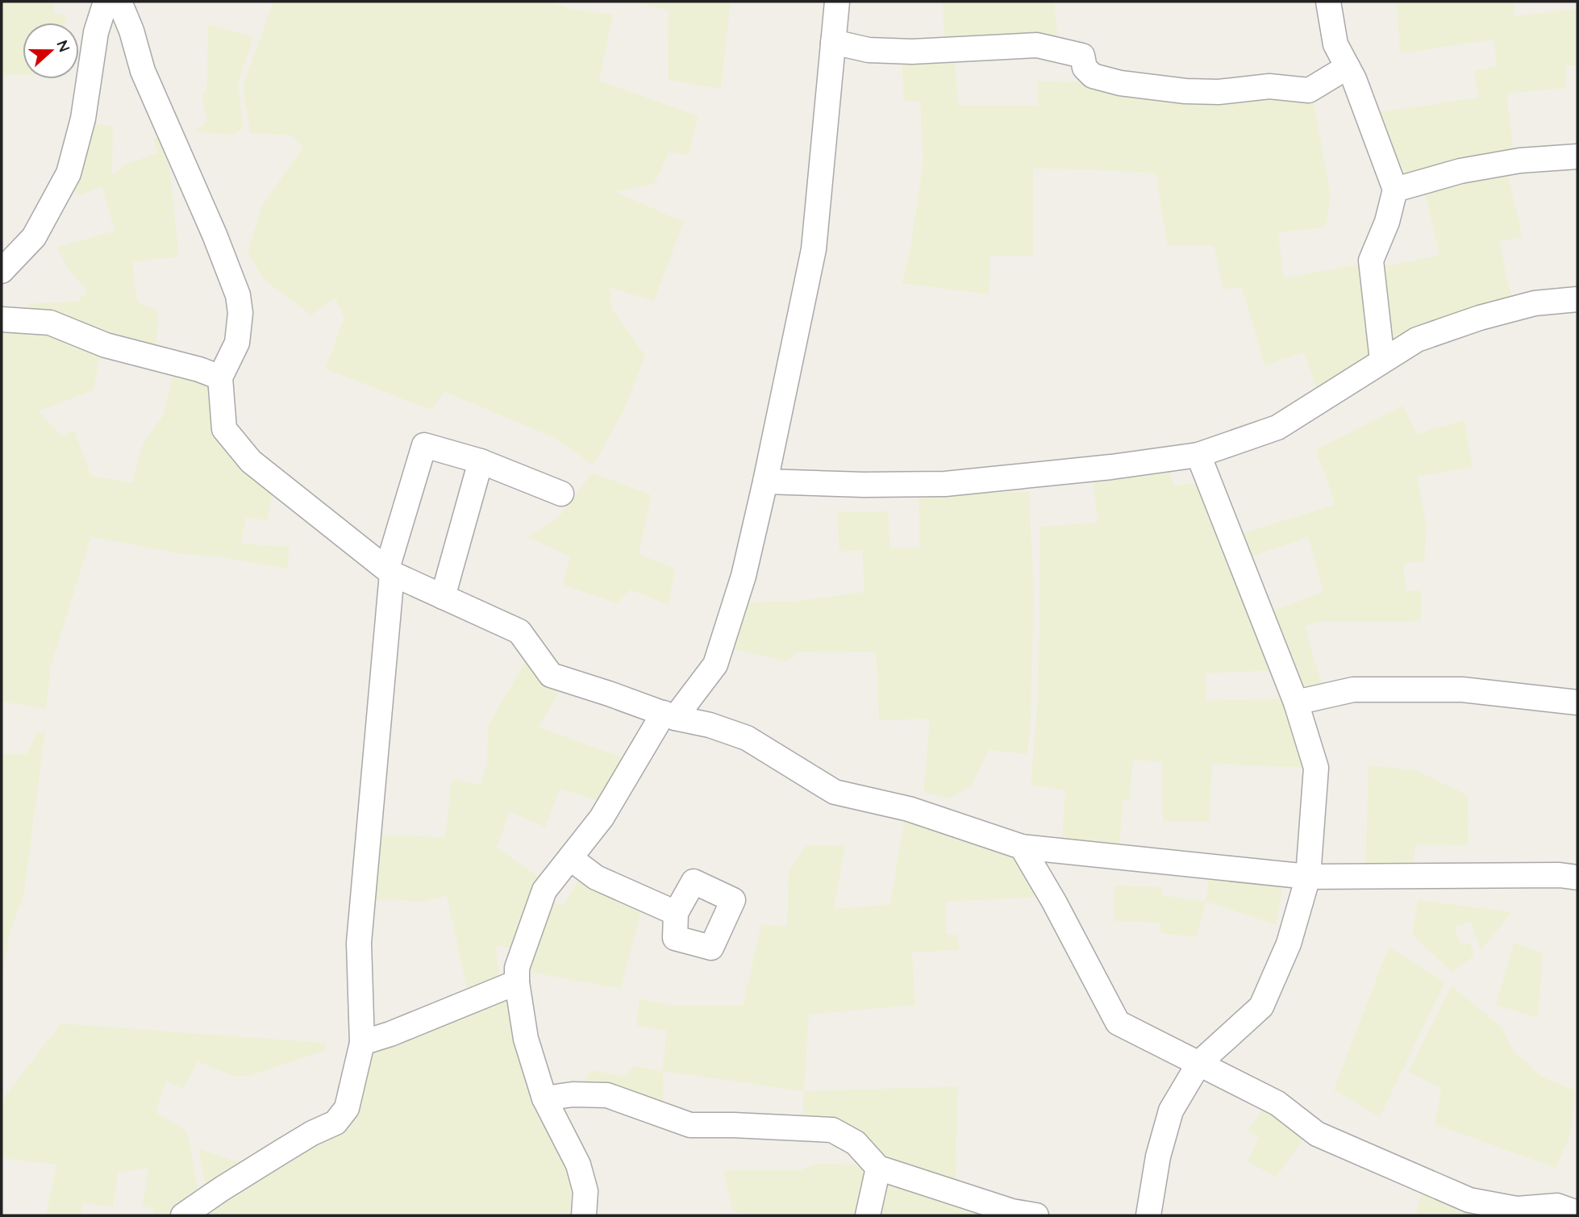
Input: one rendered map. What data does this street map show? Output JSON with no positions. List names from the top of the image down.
{
  "north": "right"
}
